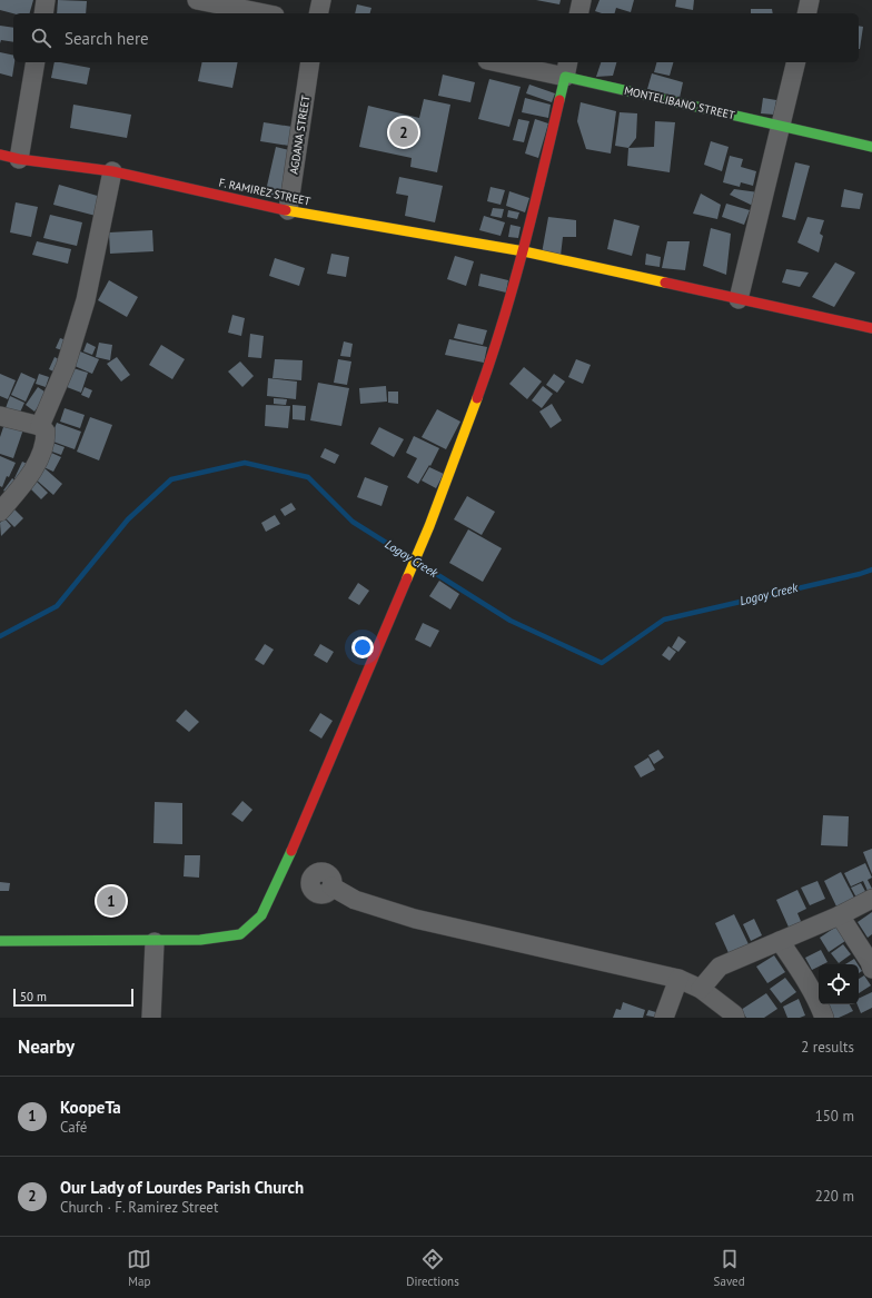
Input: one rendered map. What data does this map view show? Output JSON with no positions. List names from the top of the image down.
{
  "streets": {
    "main road": ["MONTELIBANO STREET", "F. RAMIREZ STREET"],
    "street": ["AGDANA STREET"]
  },
  "crossings": [
    ["AGDANA STREET", "F. RAMIREZ STREET"]
  ],
  "water": ["Logoy Creek"],
  "scale_bar": "50 m",
  "page": {
    "search": "Search here",
    "pins": ["2", "1"],
    "scale": "50 m",
    "heading": ["Nearby", "2 results"],
    "list": [
      {
        "mark": "1",
        "name": "KoopeTa",
        "note": "Café",
        "value": "150 m"
      },
      {
        "mark": "2",
        "name": "Our Lady of Lourdes Parish Church",
        "note": "Church · F. Ramirez Street",
        "value": "220 m"
      }
    ],
    "nav": ["Map", "Directions", "Saved"]
  }
}
